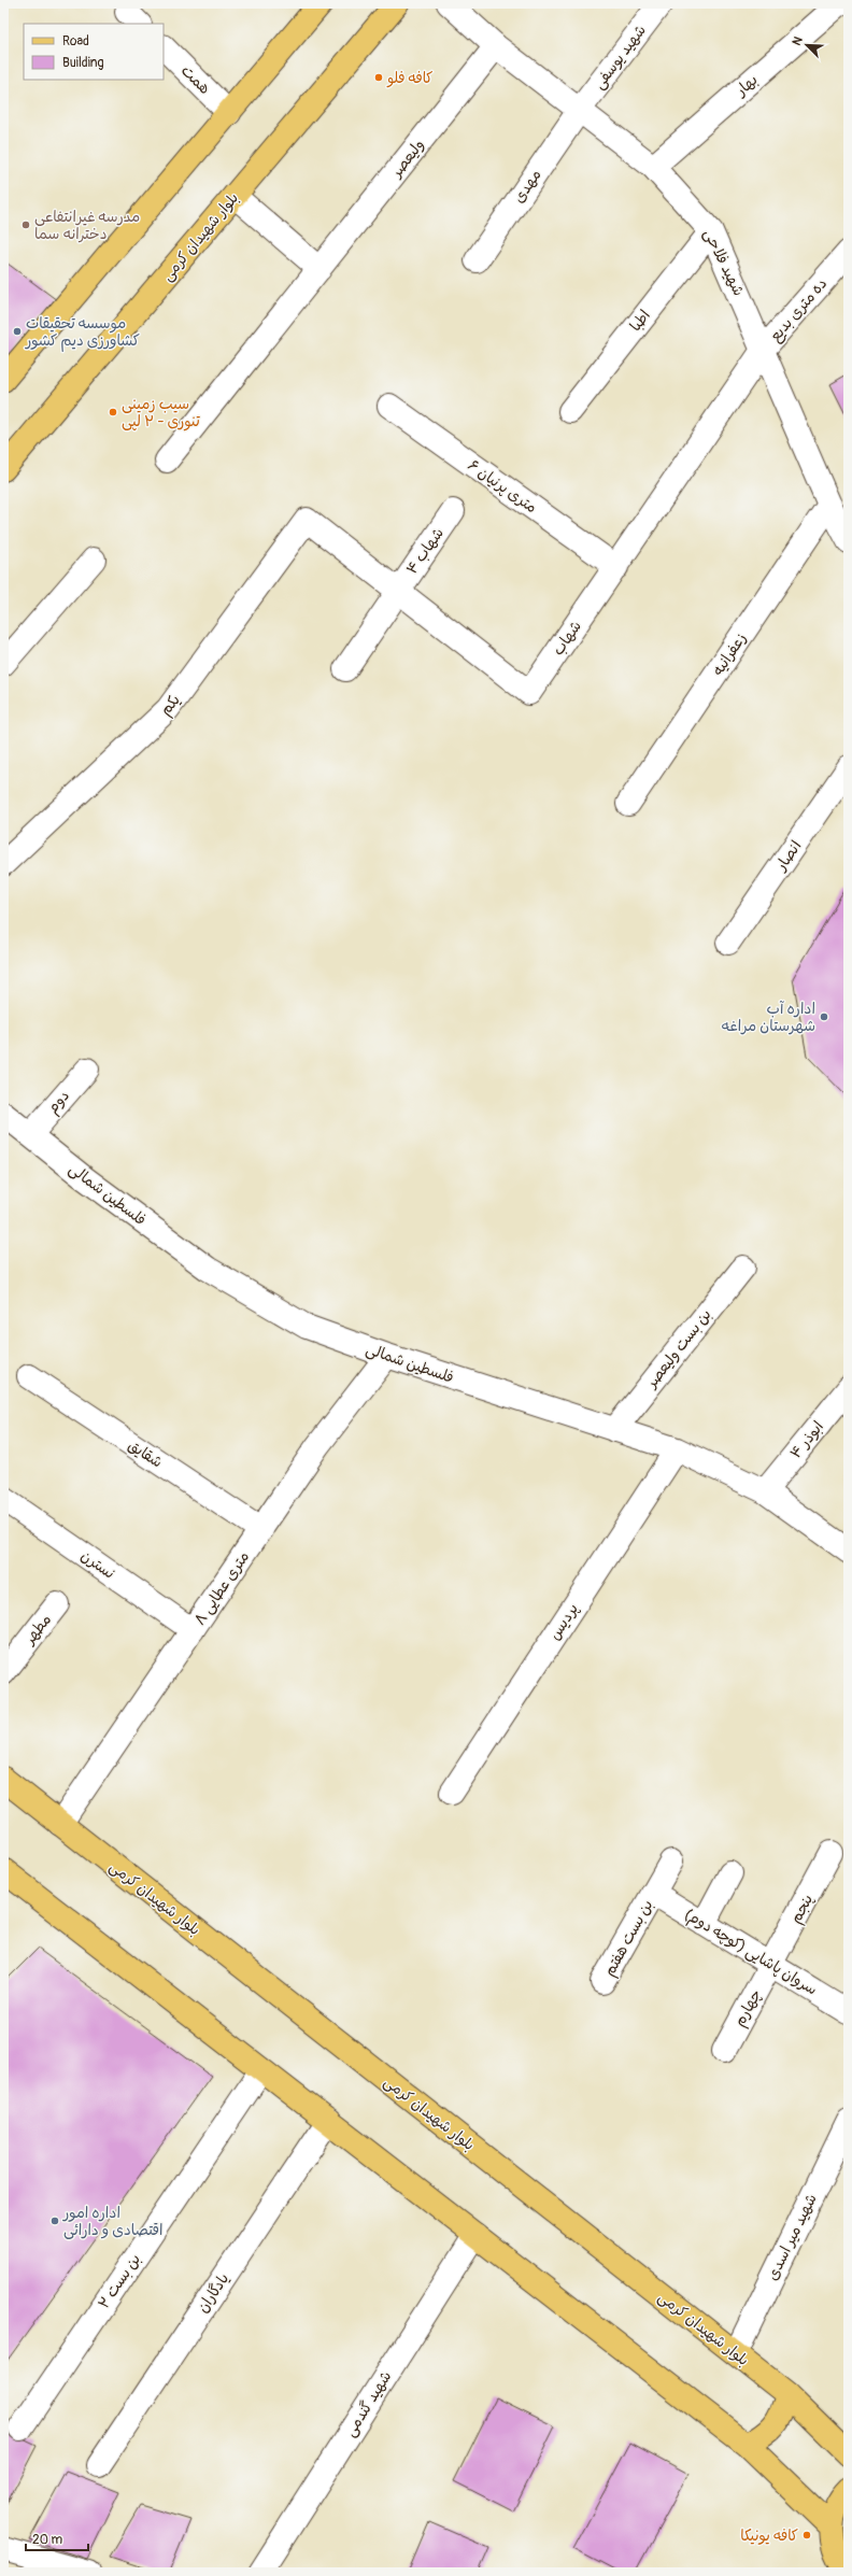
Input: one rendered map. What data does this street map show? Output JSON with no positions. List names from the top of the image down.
{
  "streets": {
    "main road": ["بلوار شهیدان کرمی"],
    "street": [
      "شهید یوسفی",
      "همت",
      "بهار",
      "ولیعصر",
      "مهدی",
      "شهید فلاحی",
      "ده متری بدیع",
      "اطبا",
      "۶ متری پرنیان",
      "شهاب ۴",
      "شهاب",
      "زعفرانیه",
      "یکم",
      "انصار",
      "دوم",
      "فلسطین شمالی",
      "بن بست ولیعصر",
      "ابوذر ۴",
      "شقایق",
      "نسترن",
      "۸ متری عطایی",
      "پردیس",
      "مطهر",
      "پنجم",
      "بن بست هفتم",
      "سروان پاشایی (کوچه دوم)",
      "چهارم",
      "شهید میر اسدی",
      "بن بست ۲",
      "یادگاران",
      "شهید گندمی"
    ]
  },
  "crossings": [
    ["شهید یوسفی", "مهدی"],
    ["شهید یوسفی", "شهید فلاحی"],
    ["بهار", "شهید فلاحی"],
    ["ولیعصر", "شهید فلاحی"],
    ["مهدی", "شهید فلاحی"],
    ["بلوار شهیدان کرمی", "۸ متری عطایی"],
    ["بلوار شهیدان کرمی", "شهید میر اسدی"],
    ["شهید فلاحی", "ده متری بدیع"],
    ["شهید فلاحی", "اطبا"],
    ["شهید فلاحی", "شهاب"],
    ["شهید فلاحی", "زعفرانیه"],
    ["ده متری بدیع", "شهاب"],
    ["۶ متری پرنیان", "شهاب"],
    ["شهاب ۴", "شهاب"],
    ["شهاب", "یکم"],
    ["دوم", "فلسطین شمالی"],
    ["فلسطین شمالی", "بن بست ولیعصر"],
    ["فلسطین شمالی", "ابوذر ۴"],
    ["فلسطین شمالی", "۸ متری عطایی"],
    ["فلسطین شمالی", "پردیس"],
    ["شقایق", "۸ متری عطایی"],
    ["نسترن", "۸ متری عطایی"],
    ["پنجم", "سروان پاشایی (کوچه دوم)"],
    ["پنجم", "چهارم"],
    ["بن بست هفتم", "سروان پاشایی (کوچه دوم)"],
    ["سروان پاشایی (کوچه دوم)", "چهارم"]
  ],
  "places": [
    "کافه فلو",
    "مدرسه غیرانتفاعی دخترانه سما",
    "موسسه تحقیقات کشاورزی دیم کشور",
    "سیب زمینی تنوری - ۲ لپی",
    "اداره آب شهرستان مراغه",
    "اداره امور اقتصادی و دارائی",
    "کافه یونیکا"
  ],
  "legend": ["Road", "Building"],
  "scale_bar": "20 m",
  "north": "top left"
}
